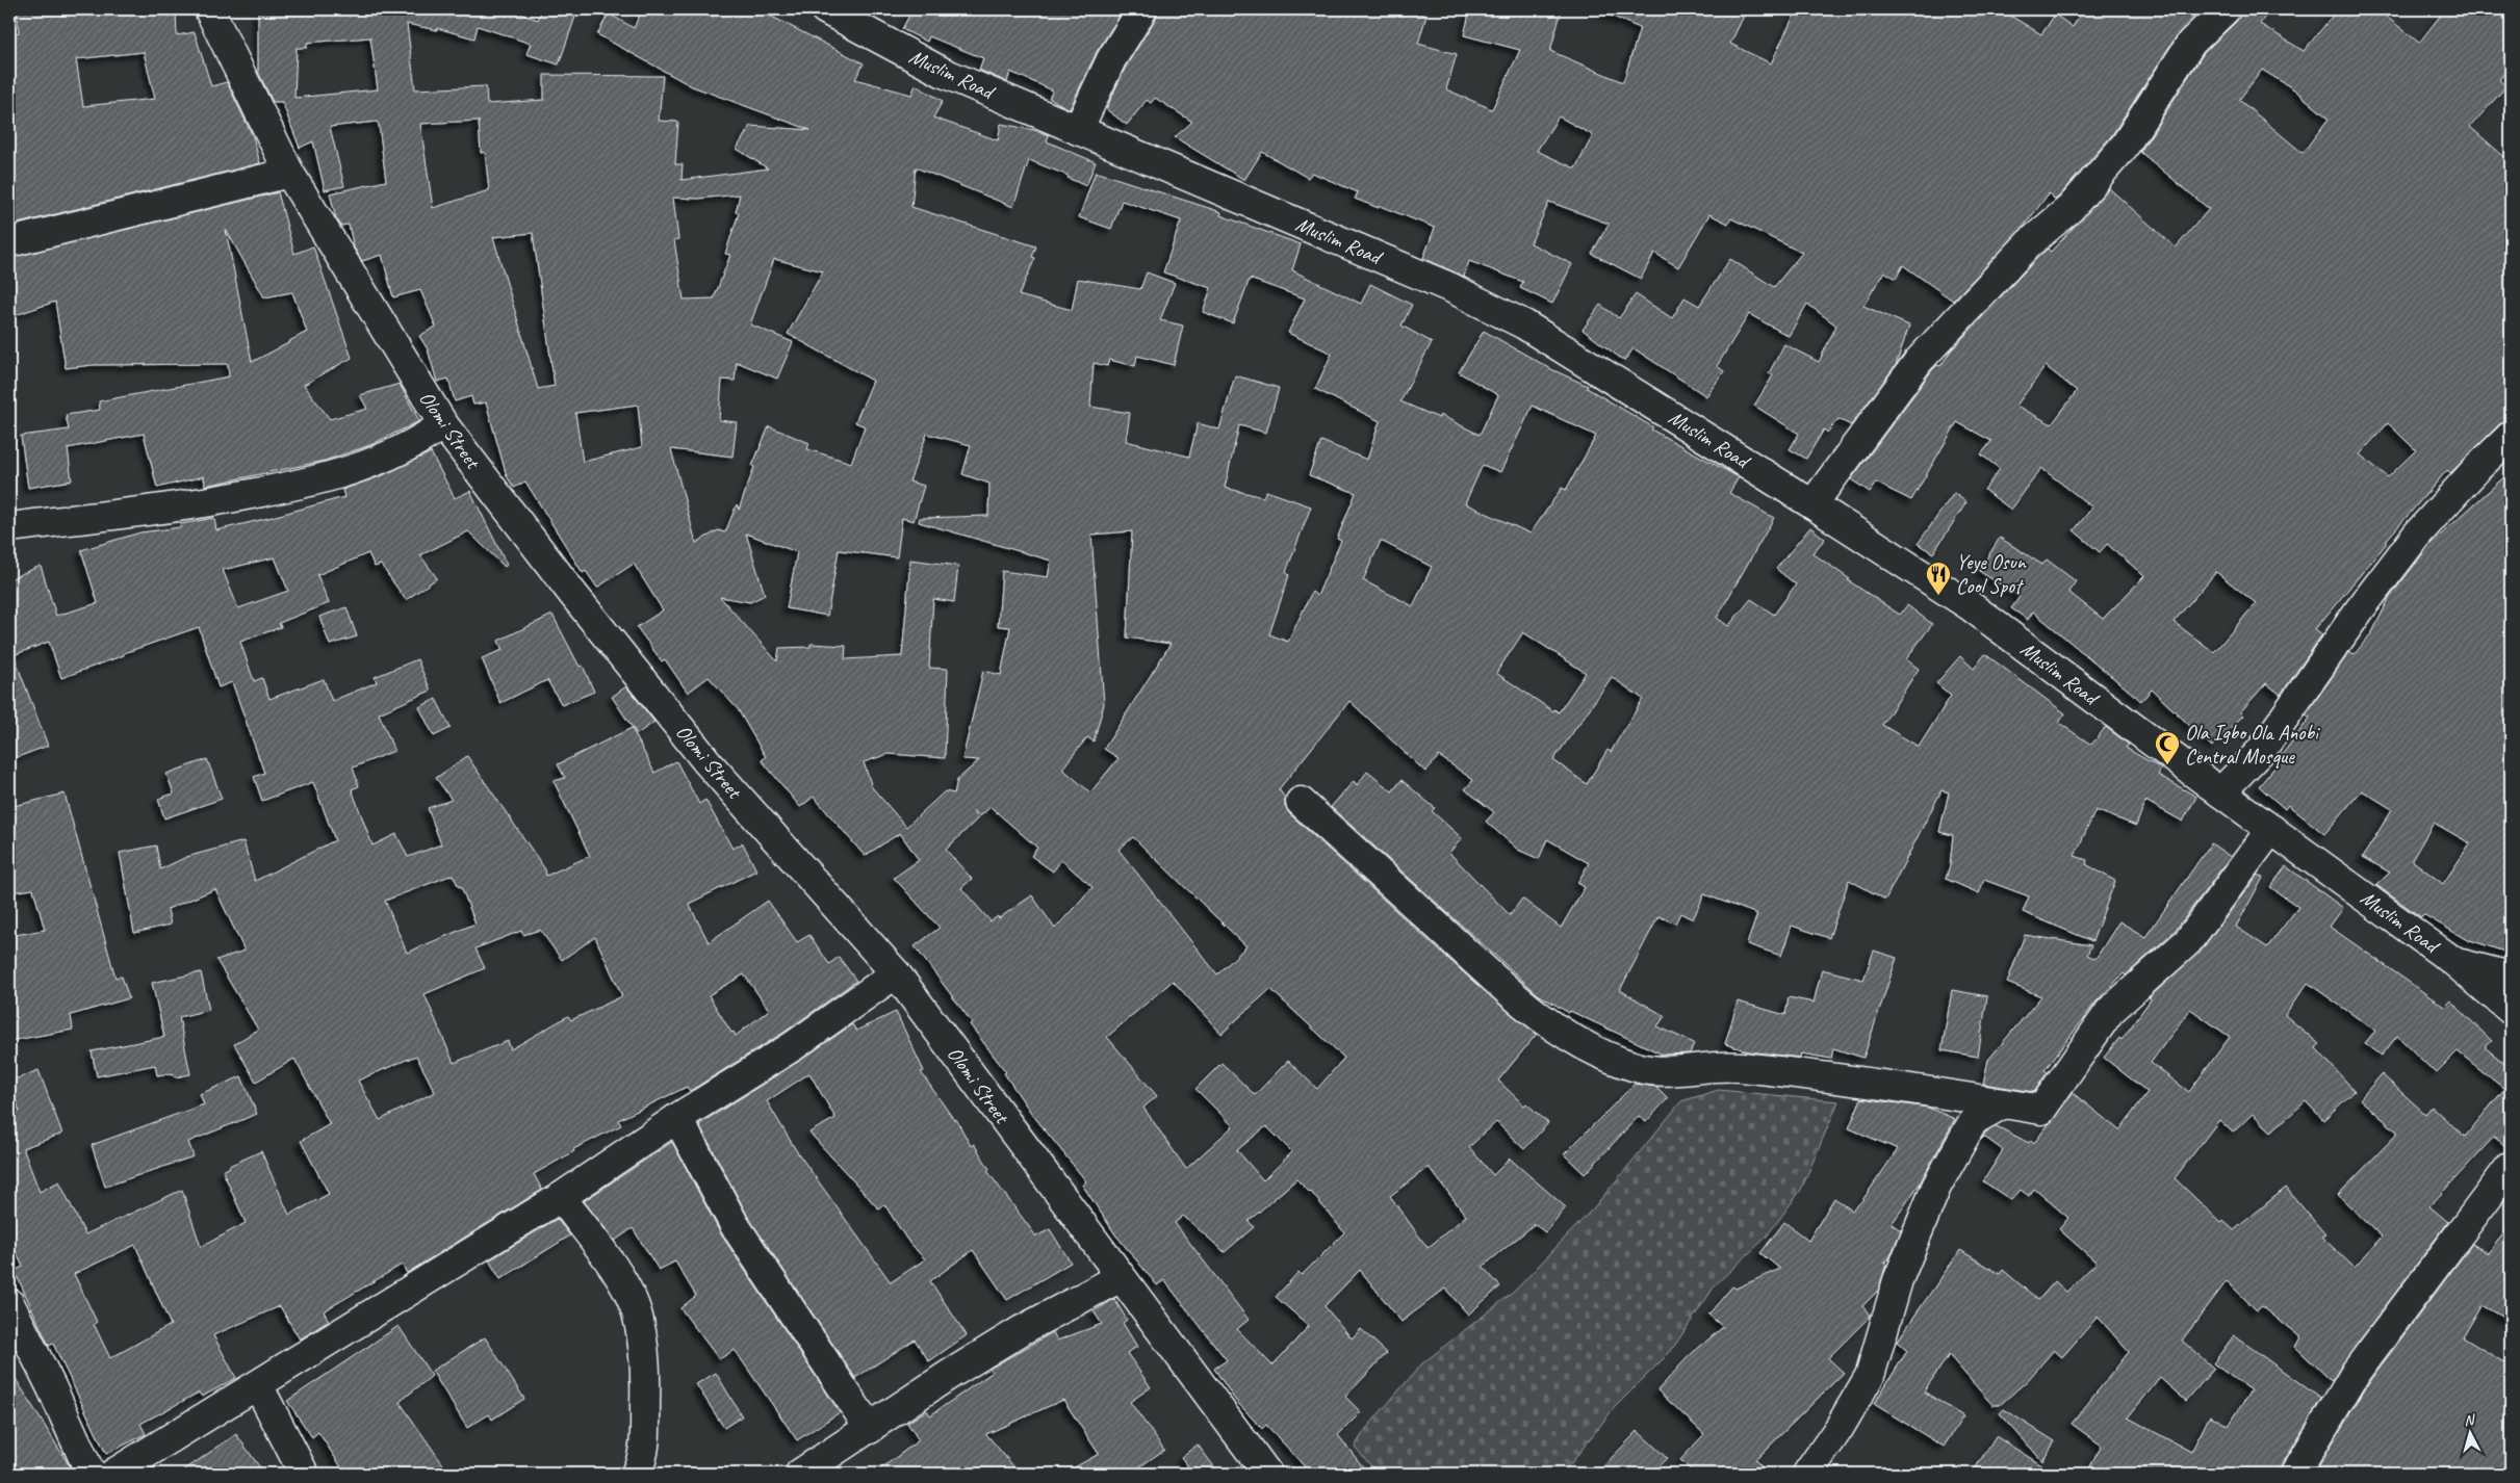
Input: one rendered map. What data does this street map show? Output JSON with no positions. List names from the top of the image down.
{
  "streets": {
    "street": ["Muslim Road", "Olomi Street"]
  },
  "places": {
    "restaurant": ["Yeye Osun Cool Spot"],
    "mosque": ["Ola Igbo Ola Anobi Central Mosque"]
  },
  "north": "top"
}
